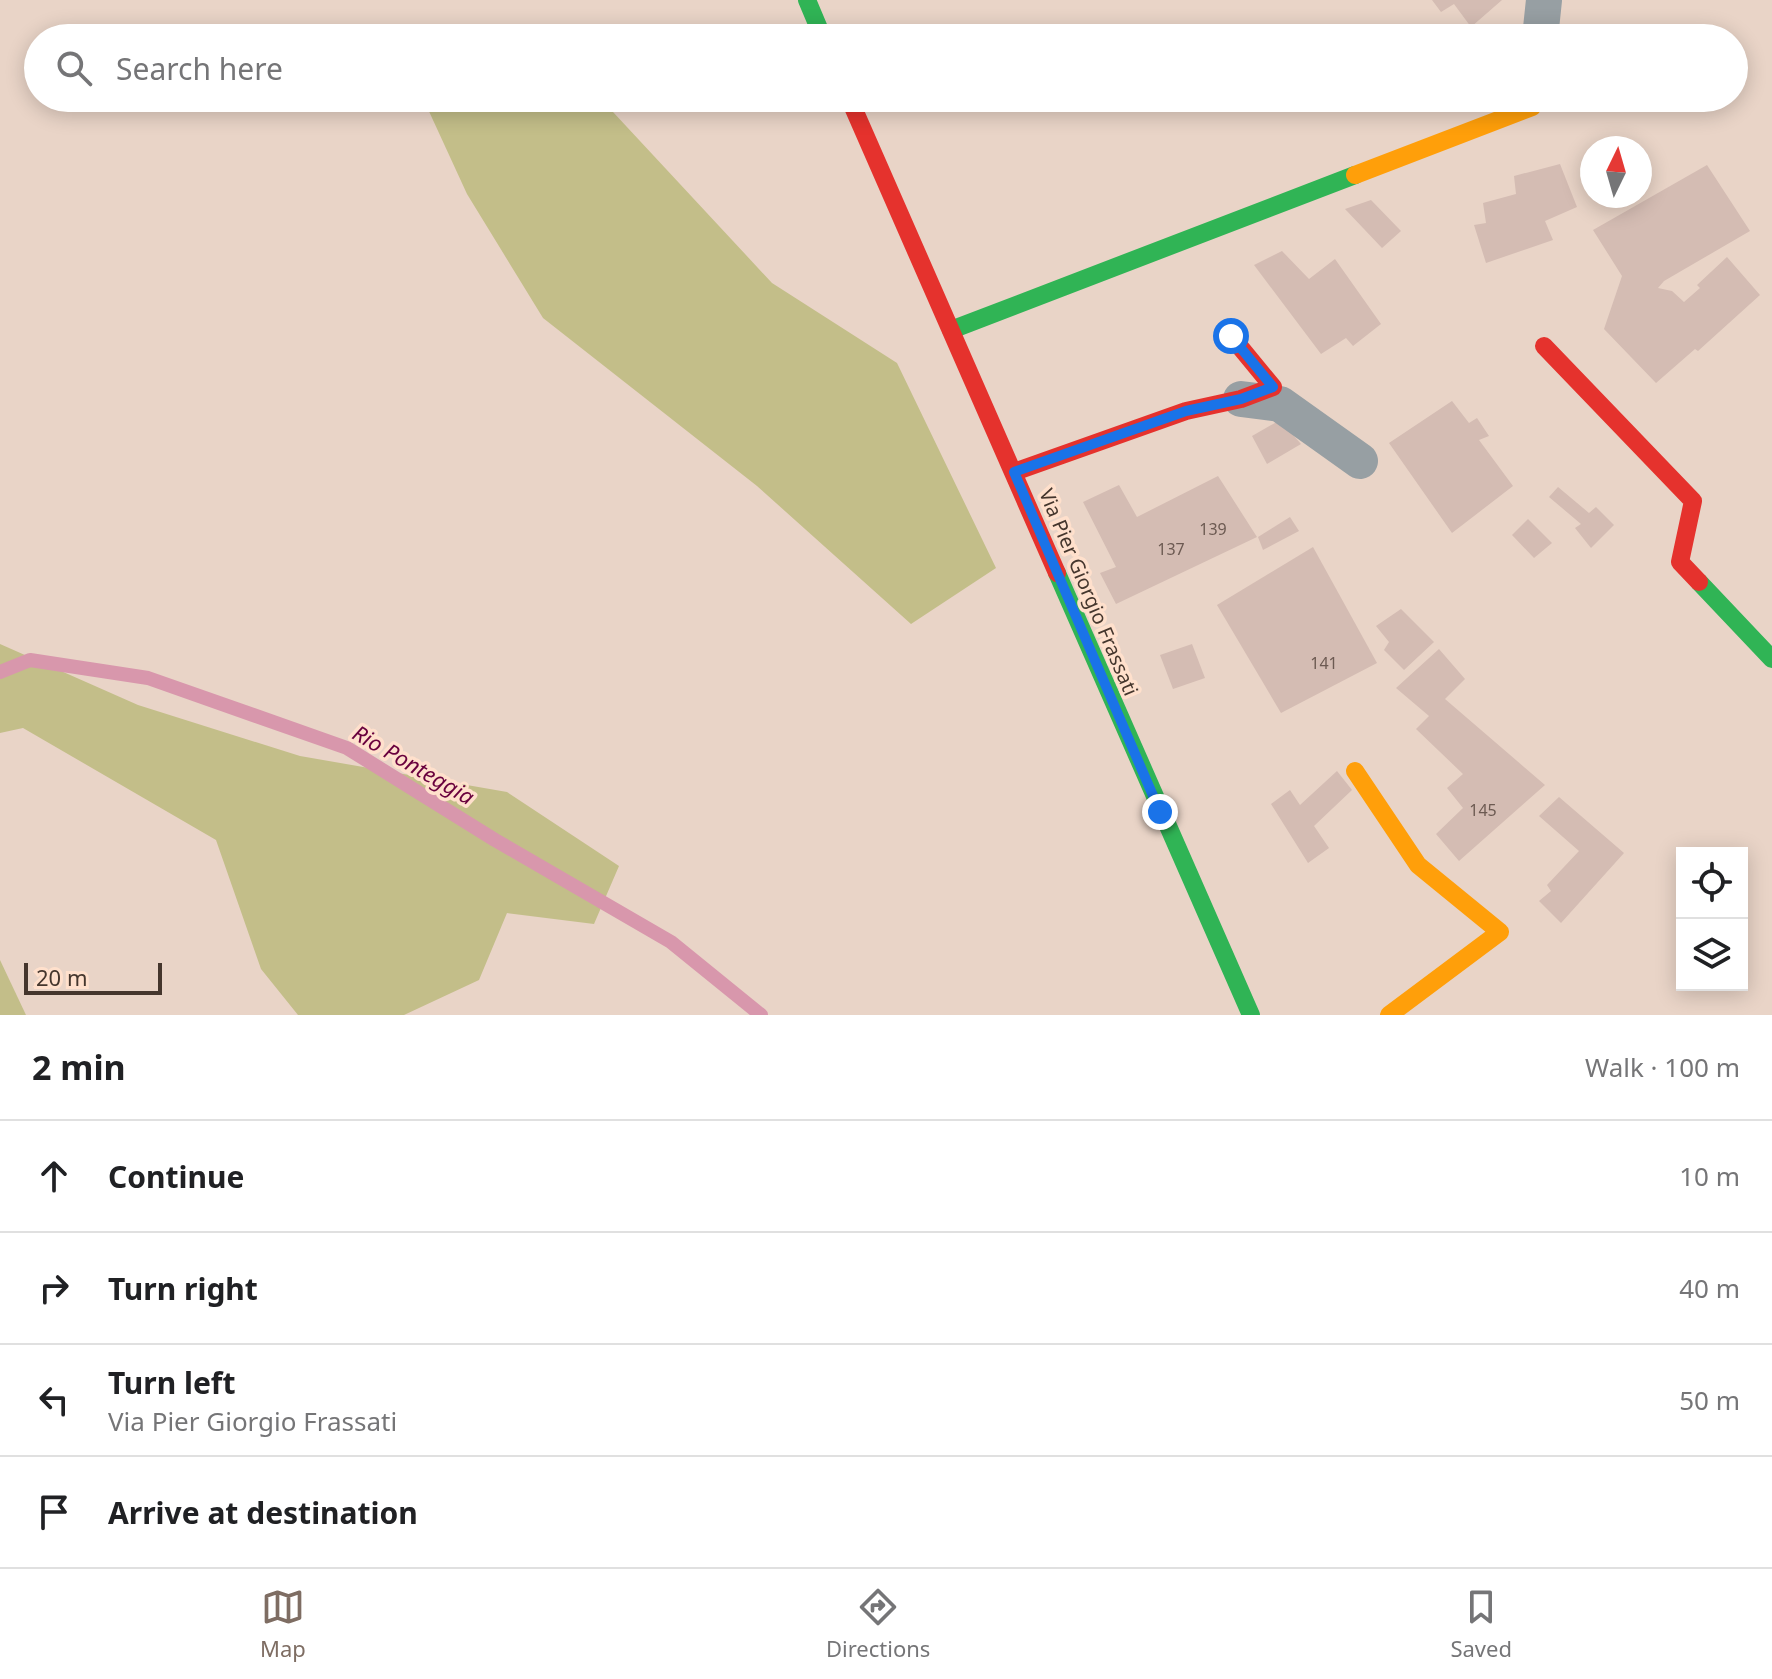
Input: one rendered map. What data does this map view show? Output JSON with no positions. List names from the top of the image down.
{
  "streets": {
    "street": ["Via Pier Giorgio Frassati"]
  },
  "water": ["Rio Ponteggia"],
  "house_numbers": [
    "139",
    "137",
    "141",
    "145"
  ],
  "scale_bar": "20 m",
  "north": "top",
  "page": {
    "search": "Search here",
    "scale": "20 m",
    "heading": ["2 min", "Walk · 100 m"],
    "list": [
      ["Continue", "10 m"],
      ["Turn right", "40 m"],
      ["Turn left", "Via Pier Giorgio Frassati", "50 m"],
      "Arrive at destination"
    ],
    "nav": ["Map", "Directions", "Saved"]
  }
}
